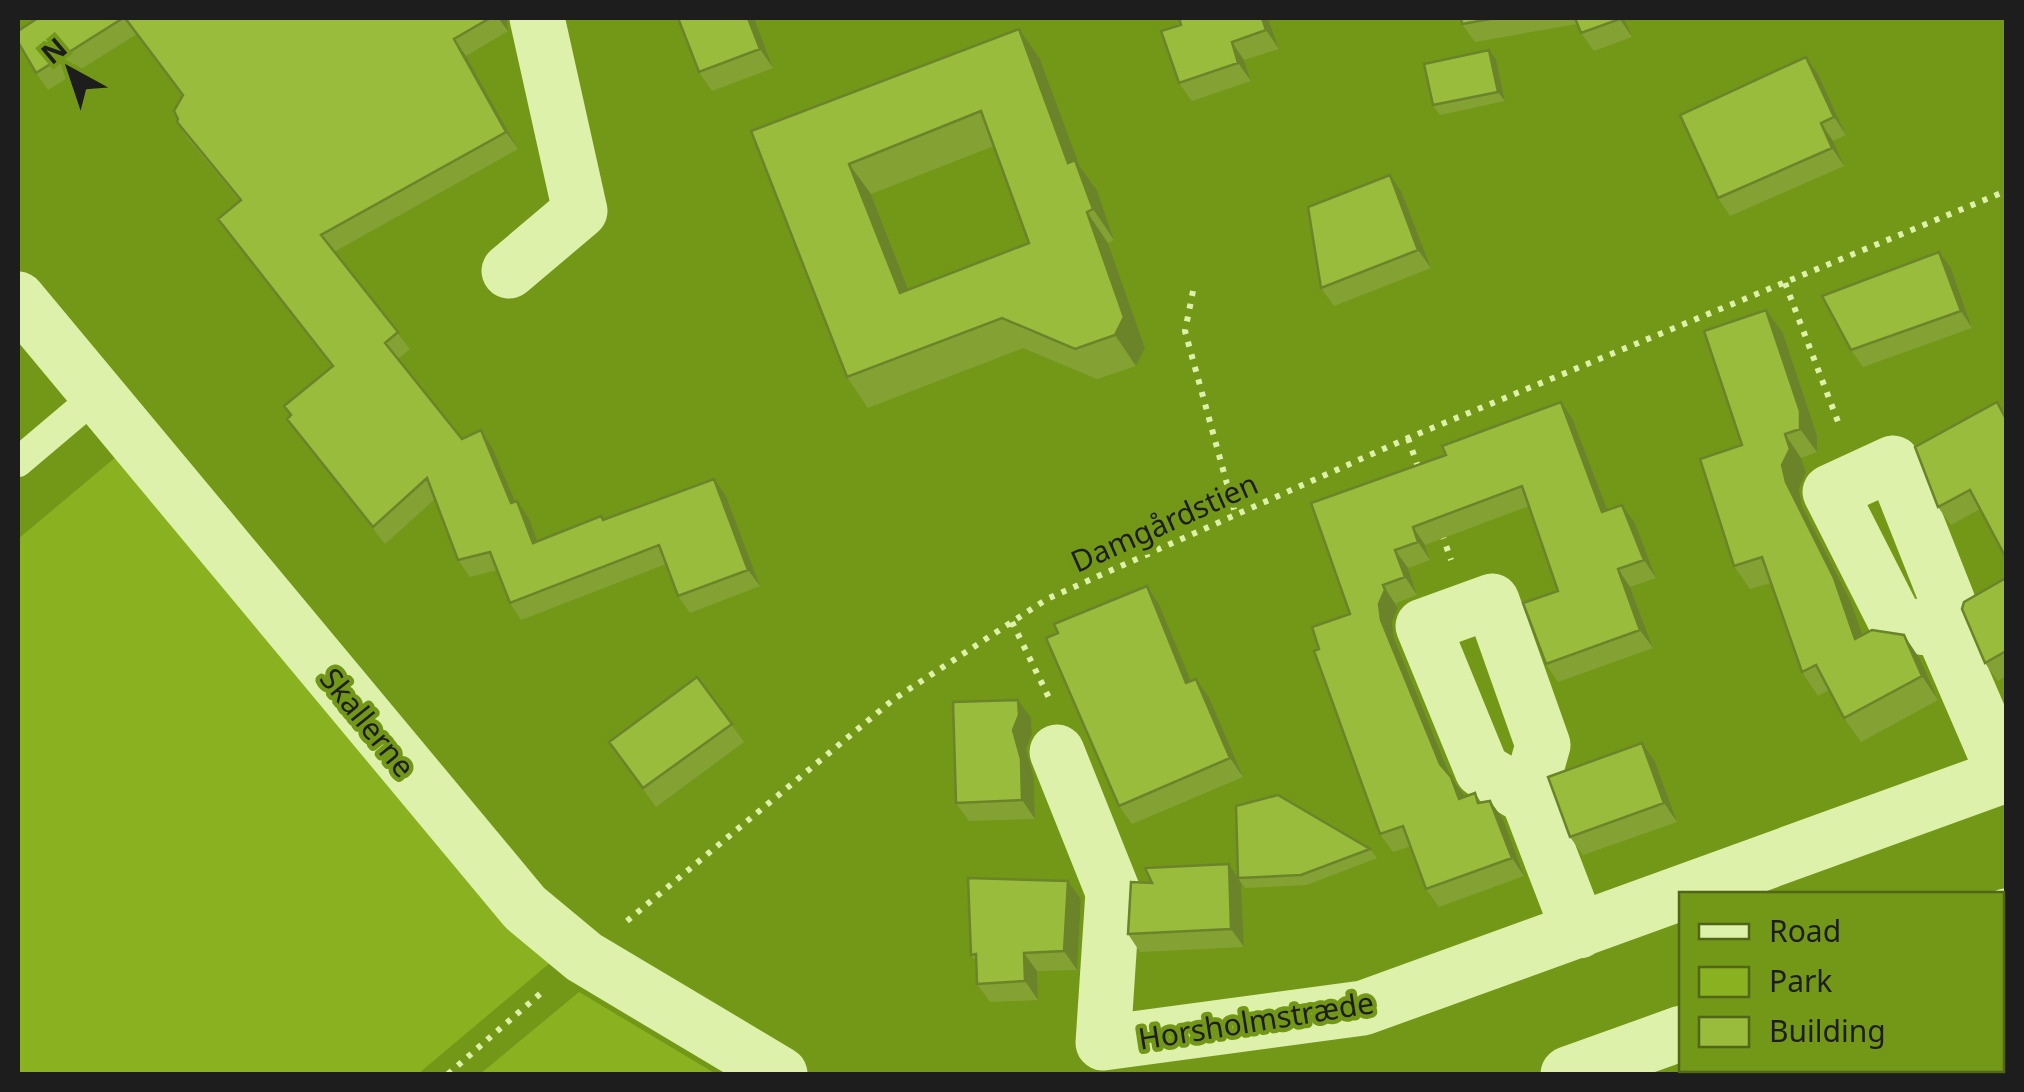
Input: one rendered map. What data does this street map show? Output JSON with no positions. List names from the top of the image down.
{
  "streets": {
    "street": ["Skallerne", "Horsholmstræde"],
    "path": ["Damgårdstien"]
  },
  "crossings": [
    ["Damgårdstien", "Skallerne"]
  ],
  "legend": ["Road", "Park", "Building"],
  "north": "top left"
}
